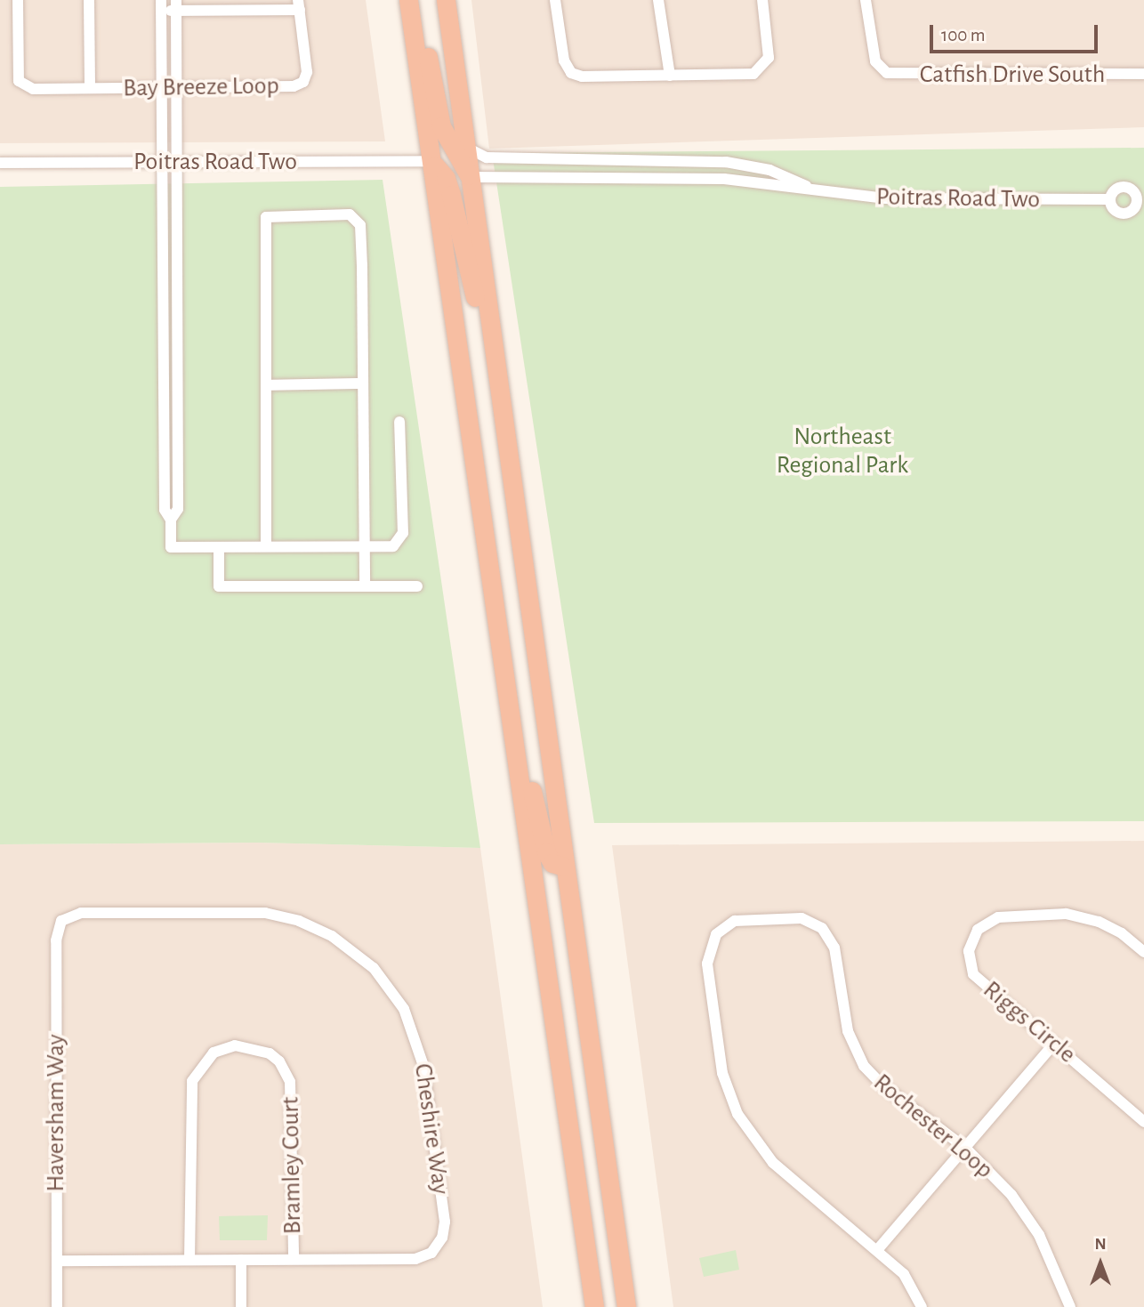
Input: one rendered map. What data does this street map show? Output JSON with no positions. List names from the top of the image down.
{
  "streets": {
    "street": [
      "Catfish Drive South",
      "Bay Breeze Loop",
      "Poitras Road Two",
      "Riggs Circle",
      "Haversham Way",
      "Rochester Loop",
      "Cheshire Way",
      "Bramley Court"
    ]
  },
  "crossings": [
    ["Haversham Way", "Cheshire Way"],
    ["Cheshire Way", "Bramley Court"]
  ],
  "parks": ["Northeast Regional Park"],
  "scale_bar": "100 m",
  "north": "top"
}
